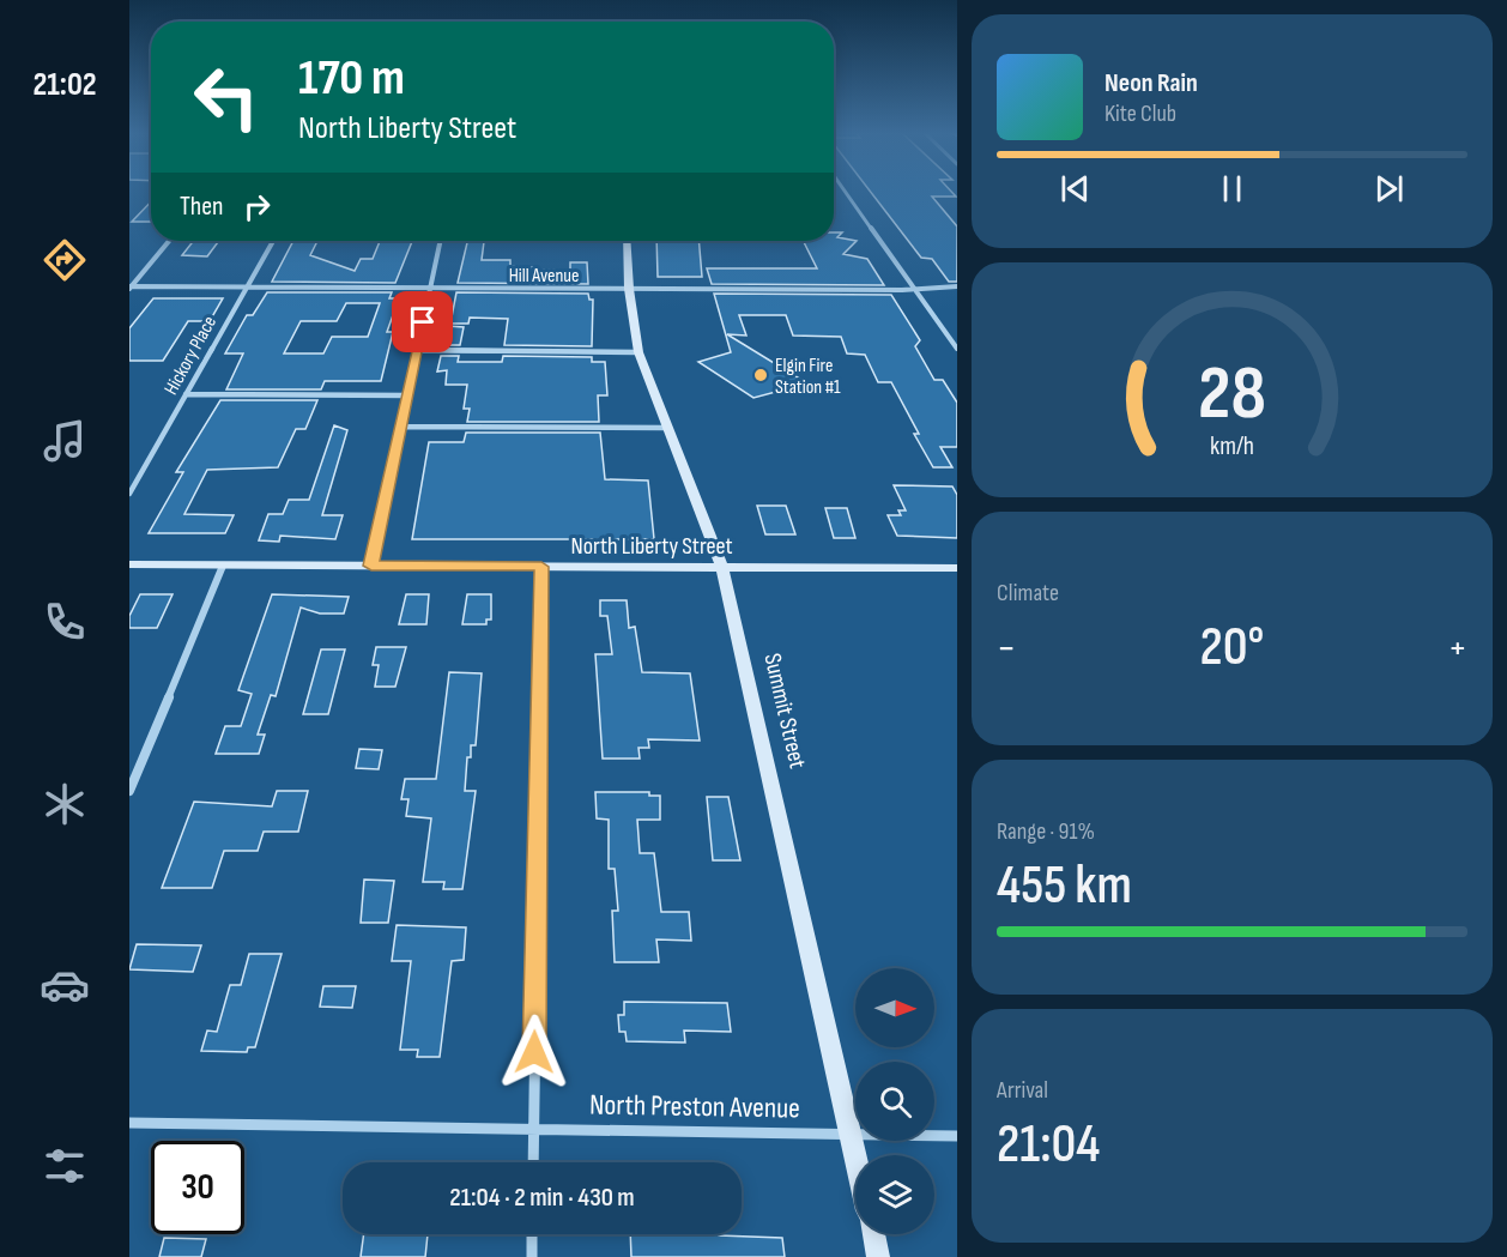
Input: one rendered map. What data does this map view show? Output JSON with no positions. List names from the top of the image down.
{
  "streets": {
    "main road": ["North Liberty Street", "Summit Street"],
    "street": ["Hill Avenue", "Hickory Place", "North Preston Avenue"]
  },
  "crossings": [
    ["Hill Avenue", "Hickory Place"],
    ["Hill Avenue", "Summit Street"],
    ["North Liberty Street", "Summit Street"],
    ["Summit Street", "North Preston Avenue"]
  ],
  "places": ["Elgin Fire Station #1"],
  "north": "right",
  "page": {
    "tabs": "21:02",
    "turn": ["170 m", "North Liberty Street"],
    "song": ["Neon Rain", "Kite Club"],
    "then": "Then",
    "tile": [
      "Climate",
      ["Range · 91%", "455 km"],
      ["Arrival", "21:04"]
    ],
    "heat": ["−", "20°", "+"],
    "limit": "30",
    "trip": "21:04 · 2 min · 430 m",
    "gauge": ["28", "km/h"]
  }
}
